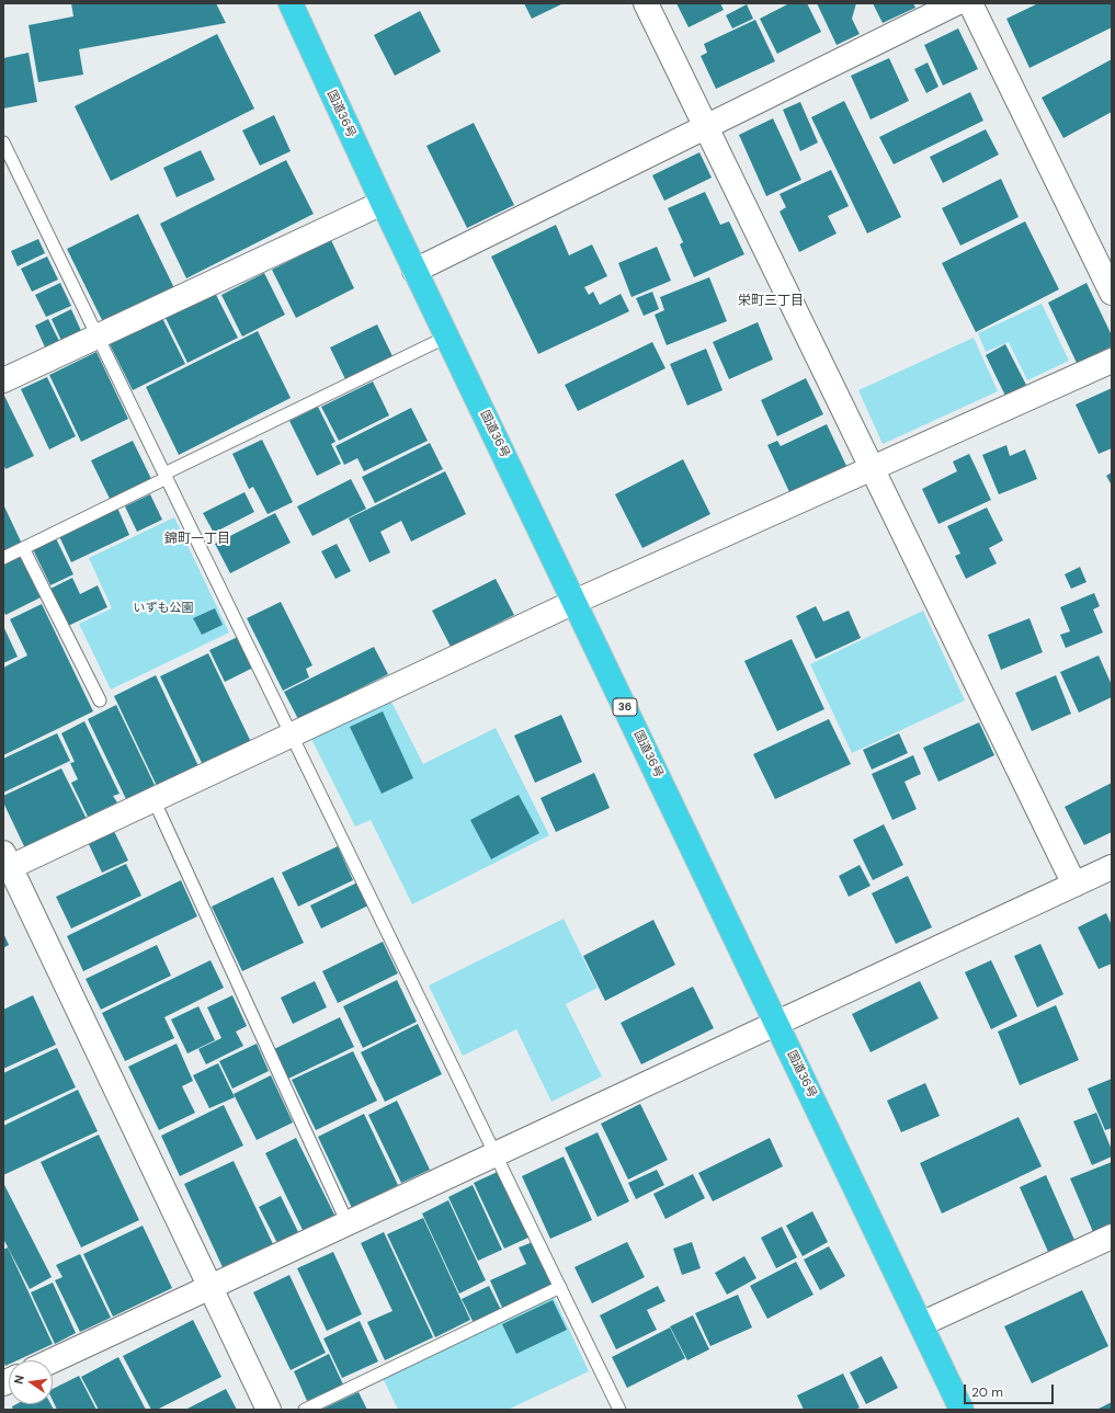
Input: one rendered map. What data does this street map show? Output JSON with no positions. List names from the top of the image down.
{
  "streets": {
    "highway": ["国道36号", "36"]
  },
  "districts": ["栄町三丁目", "錦町一丁目"],
  "parks": ["いずも公園"],
  "scale_bar": "20 m",
  "north": "left"
}
